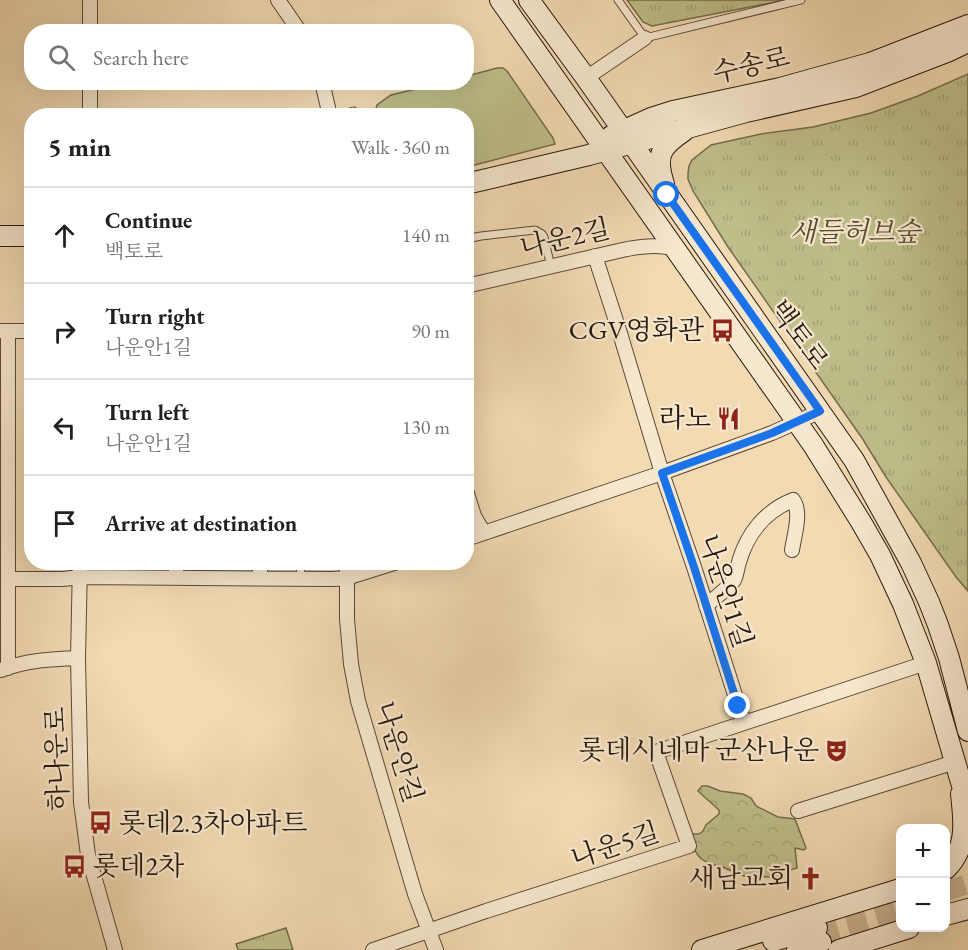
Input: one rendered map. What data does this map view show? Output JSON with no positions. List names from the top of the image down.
{
  "streets": {
    "street": [
      "수송로",
      "나운2길",
      "백토로",
      "나운안1길",
      "나운안길",
      "하나운로",
      "나운5길"
    ]
  },
  "crossings": [
    ["수송로", "백토로"],
    ["나운2길", "백토로"],
    ["나운2길", "나운안1길"],
    ["나운안1길", "나운5길"],
    ["나운안길", "나운5길"]
  ],
  "parks": ["새들허브숲"],
  "places": {
    "bus stop": ["CGV영화관", "롯데2.3차아파트", "롯데2차"],
    "restaurant": ["라노"],
    "theatre": ["롯데시네마 군산나운"],
    "church": ["새남교회"]
  },
  "page": {
    "search": "Search here",
    "heading": ["5 min", "Walk · 360 m"],
    "list": [
      ["Continue", "백토로", "140 m"],
      ["Turn right", "나운안1길", "90 m"],
      ["Turn left", "나운안1길", "130 m"],
      "Arrive at destination"
    ],
    "map_buttons": ["+", "−"]
  }
}
